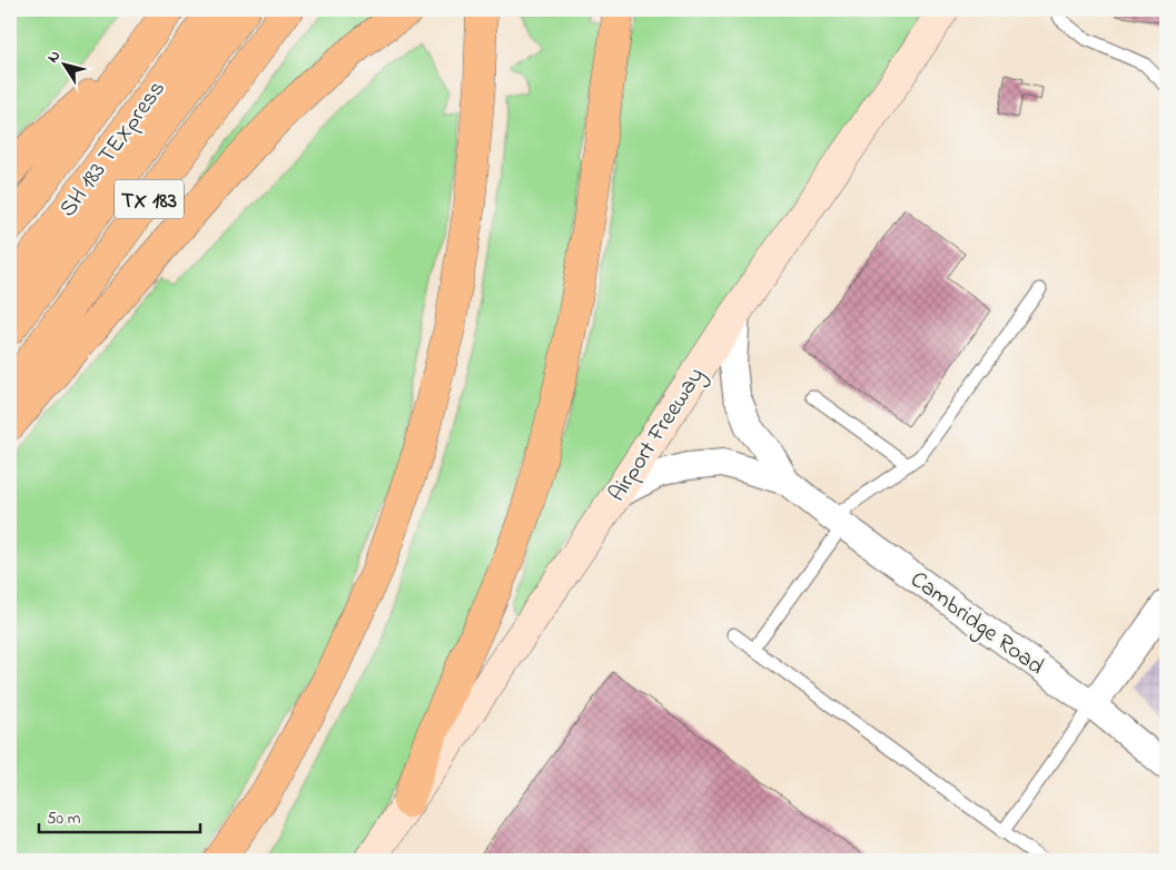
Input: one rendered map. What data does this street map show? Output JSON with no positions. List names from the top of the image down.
{
  "streets": {
    "highway": ["SH 183 TEXpress", "TX 183"],
    "main road": ["Airport Freeway"],
    "street": ["Cambridge Road"]
  },
  "crossings": [
    ["Airport Freeway", "Cambridge Road"]
  ],
  "scale_bar": "50 m",
  "north": "top left"
}
